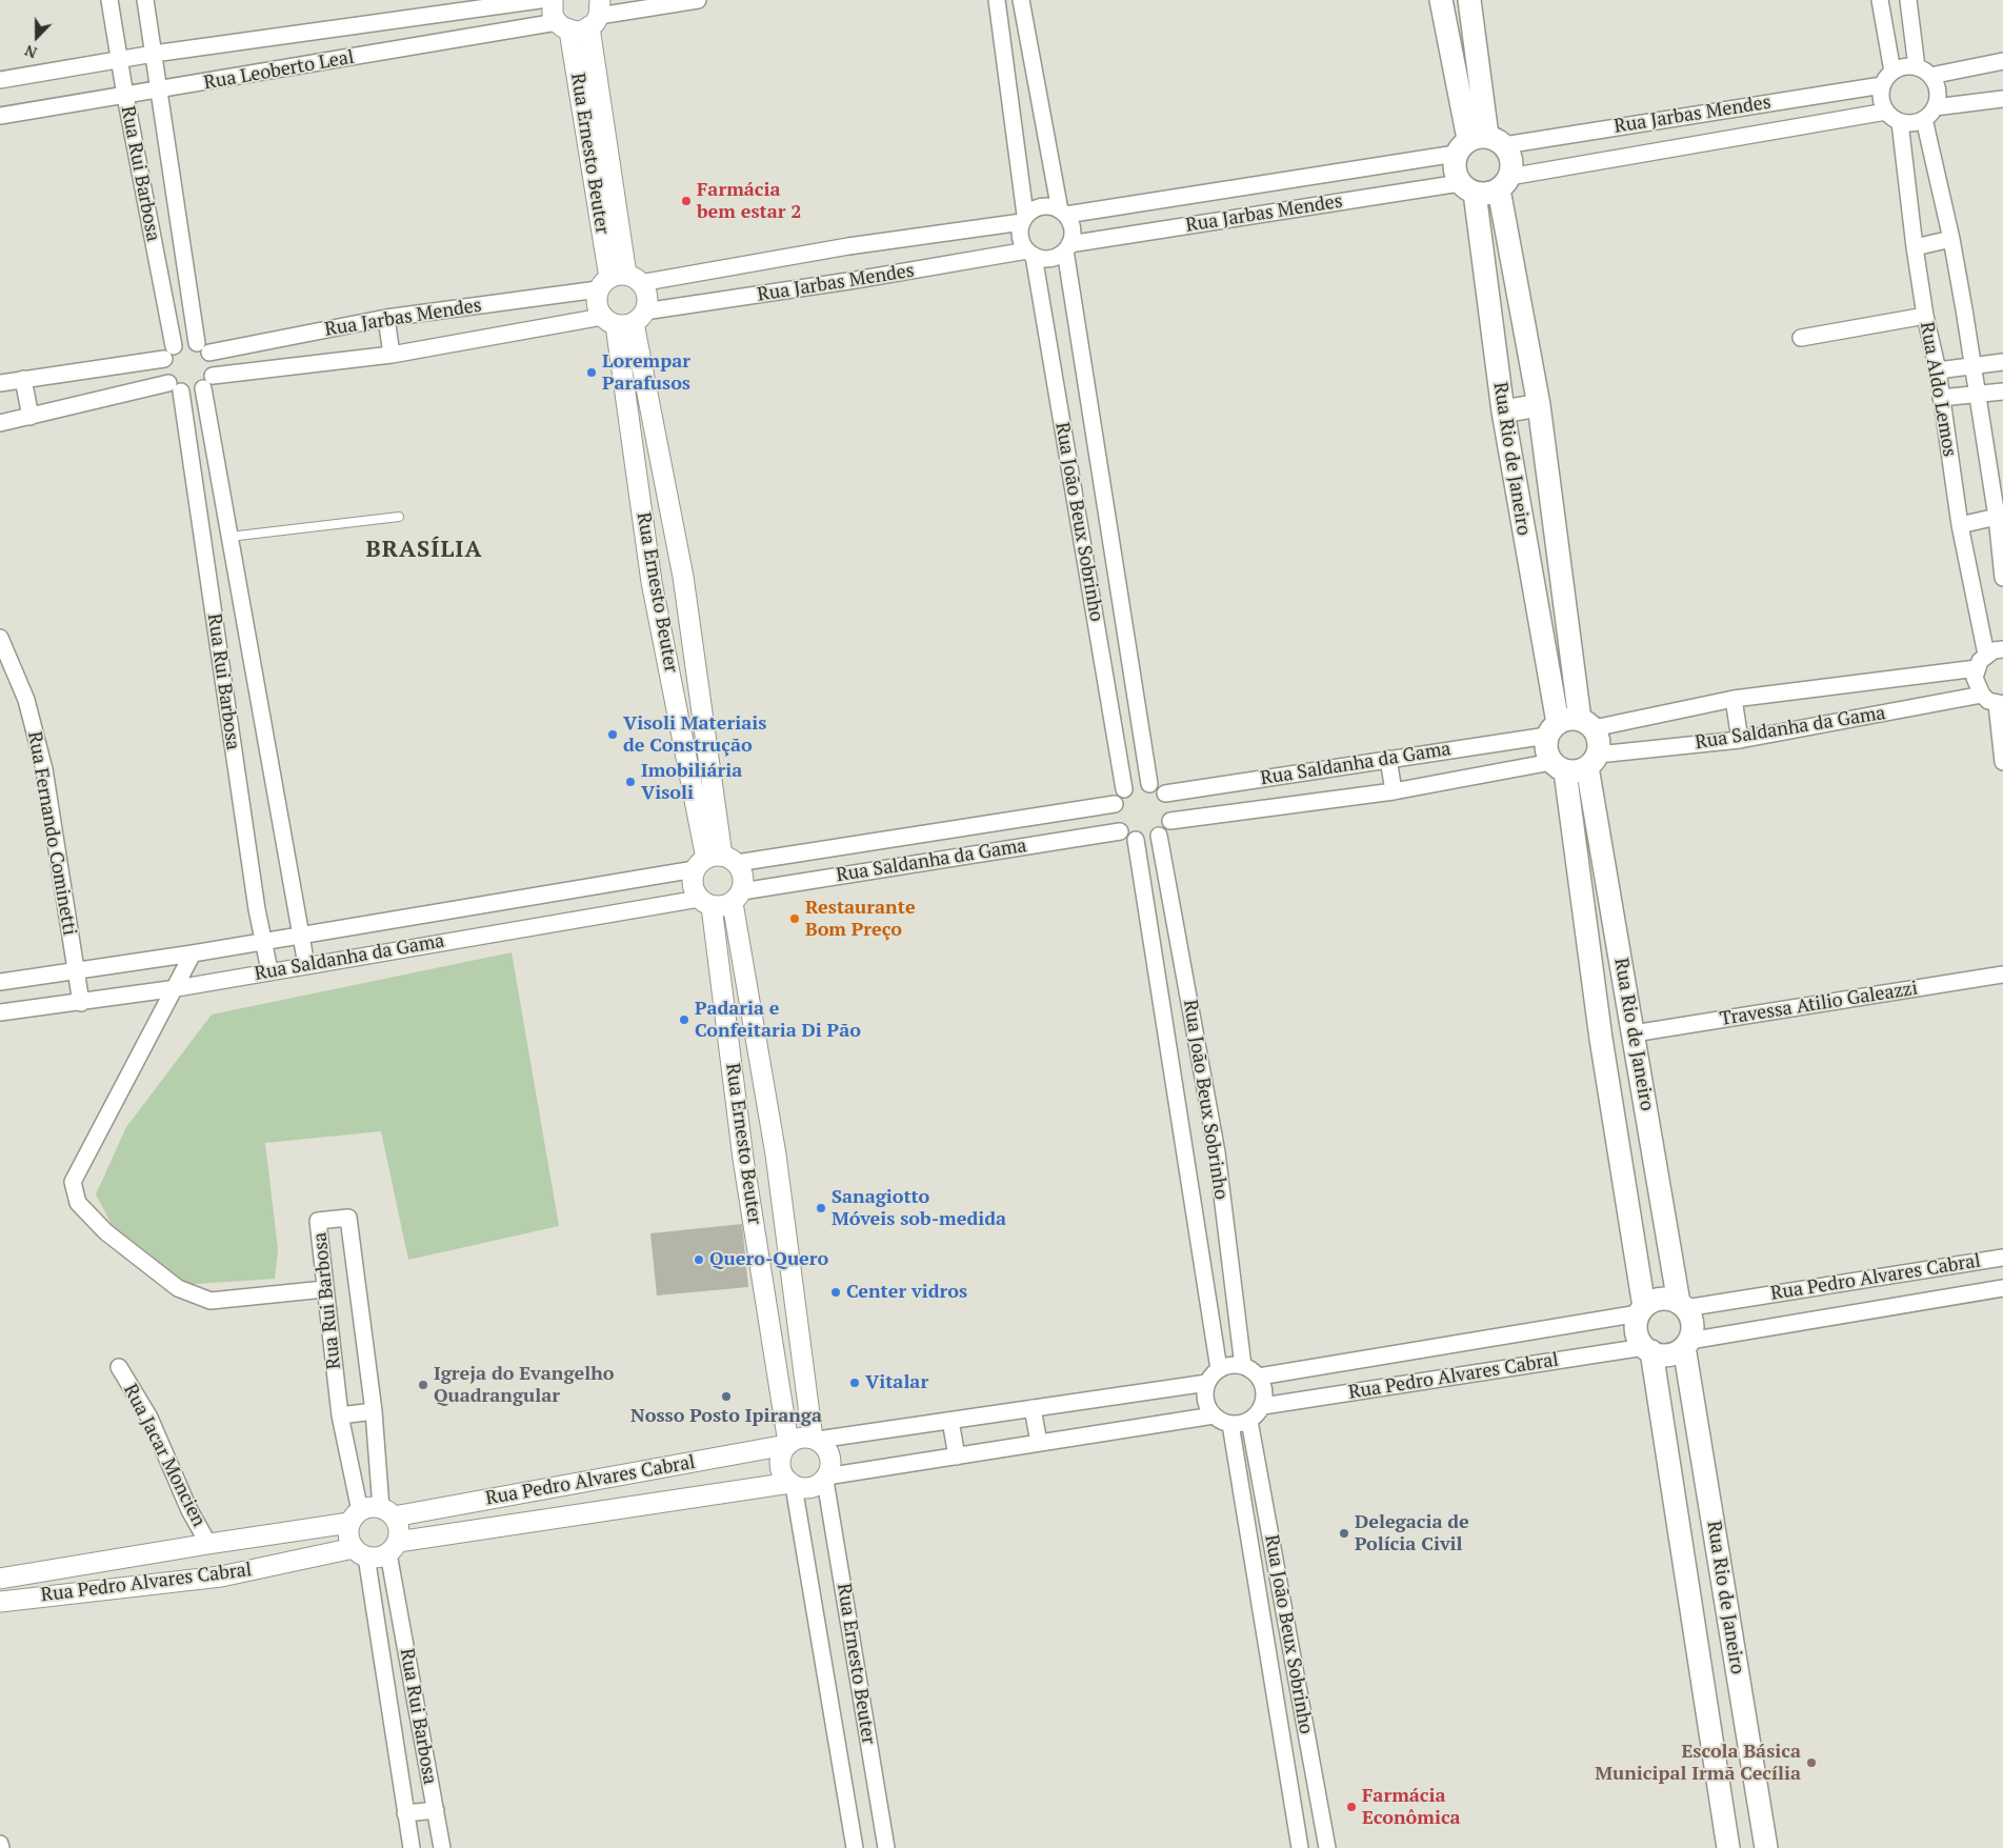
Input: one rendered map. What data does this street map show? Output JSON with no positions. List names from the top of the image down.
{
  "streets": {
    "main road": ["Rua Rio de Janeiro"],
    "street": [
      "Rua Leoberto Leal",
      "Rua Jarbas Mendes",
      "Rua Ernesto Beuter",
      "Rua Rui Barbosa",
      "Rua Aldo Lemos",
      "Rua João Beux Sobrinho",
      "Rua Saldanha da Gama",
      "Rua Fernando Cominetti",
      "Travessa Atilio Galeazzi",
      "Rua Pedro Alvares Cabral",
      "Rua Jacar Moncien"
    ]
  },
  "crossings": [
    ["Rua Leoberto Leal", "Rua Ernesto Beuter"],
    ["Rua Leoberto Leal", "Rua Rui Barbosa"],
    ["Rua Jarbas Mendes", "Rua Ernesto Beuter"],
    ["Rua Jarbas Mendes", "Rua Rui Barbosa"],
    ["Rua Jarbas Mendes", "Rua Aldo Lemos"],
    ["Rua Jarbas Mendes", "Rua Rio de Janeiro"],
    ["Rua Jarbas Mendes", "Rua João Beux Sobrinho"],
    ["Rua Ernesto Beuter", "Rua Saldanha da Gama"],
    ["Rua Ernesto Beuter", "Rua Pedro Alvares Cabral"],
    ["Rua Rui Barbosa", "Rua Saldanha da Gama"],
    ["Rua Rui Barbosa", "Rua Pedro Alvares Cabral"],
    ["Rua Rio de Janeiro", "Rua Saldanha da Gama"],
    ["Rua Rio de Janeiro", "Travessa Atilio Galeazzi"],
    ["Rua Rio de Janeiro", "Rua Pedro Alvares Cabral"],
    ["Rua João Beux Sobrinho", "Rua Saldanha da Gama"],
    ["Rua João Beux Sobrinho", "Rua Pedro Alvares Cabral"],
    ["Rua Saldanha da Gama", "Rua Fernando Cominetti"],
    ["Rua Pedro Alvares Cabral", "Rua Jacar Moncien"]
  ],
  "districts": ["BRASÍLIA"],
  "places": [
    "Farmácia bem estar 2",
    "Lorempar Parafusos",
    "Visoli Materiais de Construção",
    "Imobiliária Visoli",
    "Restaurante Bom Preço",
    "Padaria e Confeitaria Di Pão",
    "Sanagiotto Móveis sob-medida",
    "Quero-Quero",
    "Center vidros",
    "Vitalar",
    "Igreja do Evangelho Quadrangular",
    "Nosso Posto Ipiranga",
    "Delegacia de Polícia Civil",
    "Escola Básica Municipal Irmã Cecília",
    "Farmácia Econômica"
  ],
  "north": "bottom"
}
